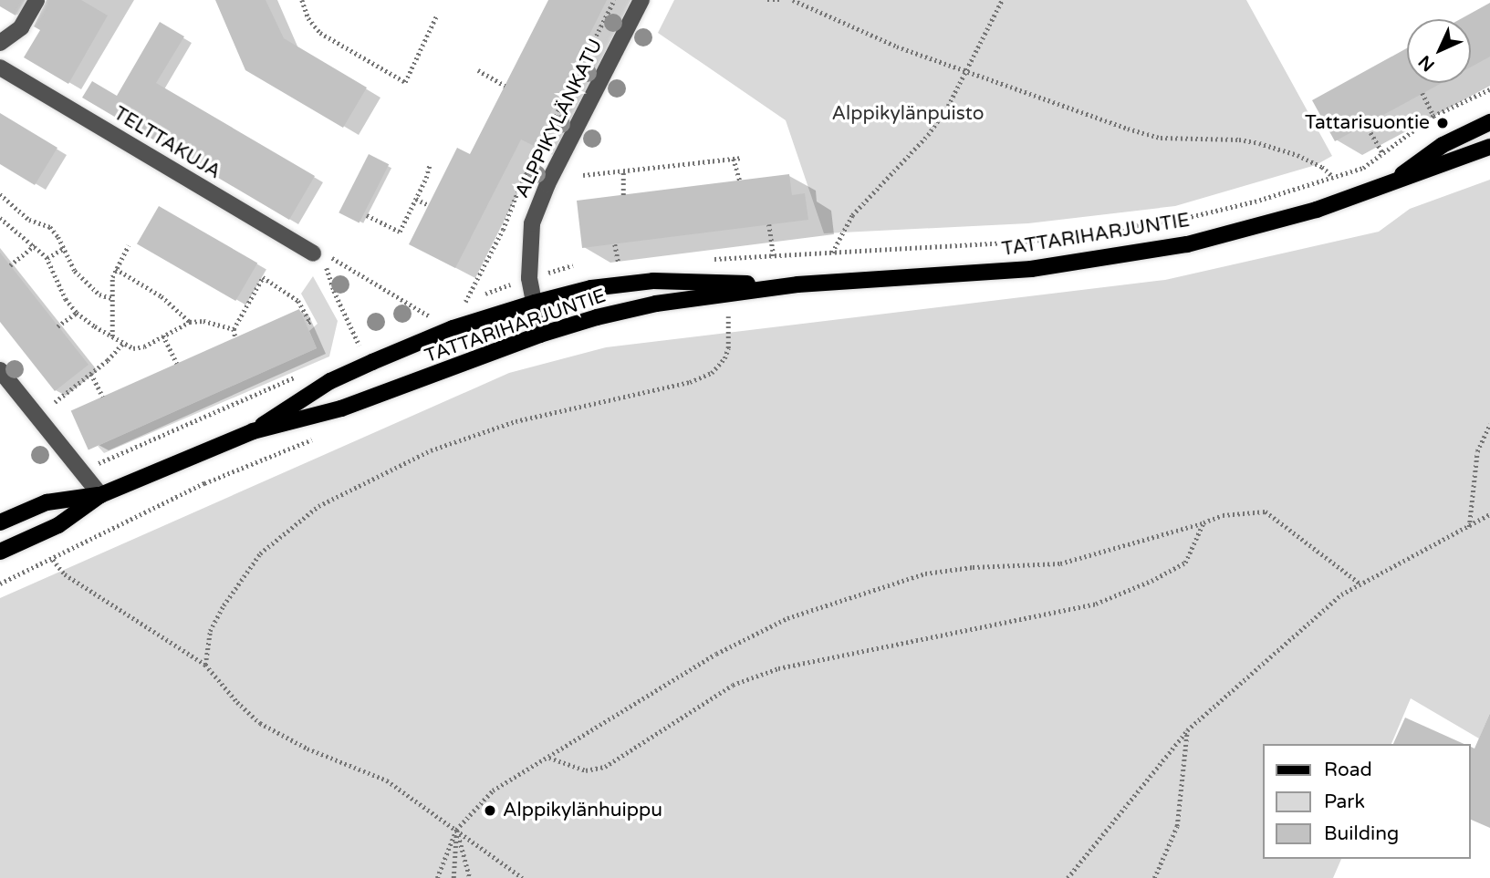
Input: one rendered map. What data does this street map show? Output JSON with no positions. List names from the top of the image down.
{
  "streets": {
    "main road": ["TATTARIHARJUNTIE"],
    "street": ["ALPPIKYLÄNKATU", "TELTTAKUJA"]
  },
  "crossings": [
    ["ALPPIKYLÄNKATU", "TATTARIHARJUNTIE"]
  ],
  "parks": ["Alppikylänpuisto"],
  "places": ["Tattarisuontie", "Alppikylänhuippu"],
  "legend": ["Road", "Park", "Building"],
  "north": "bottom left"
}
